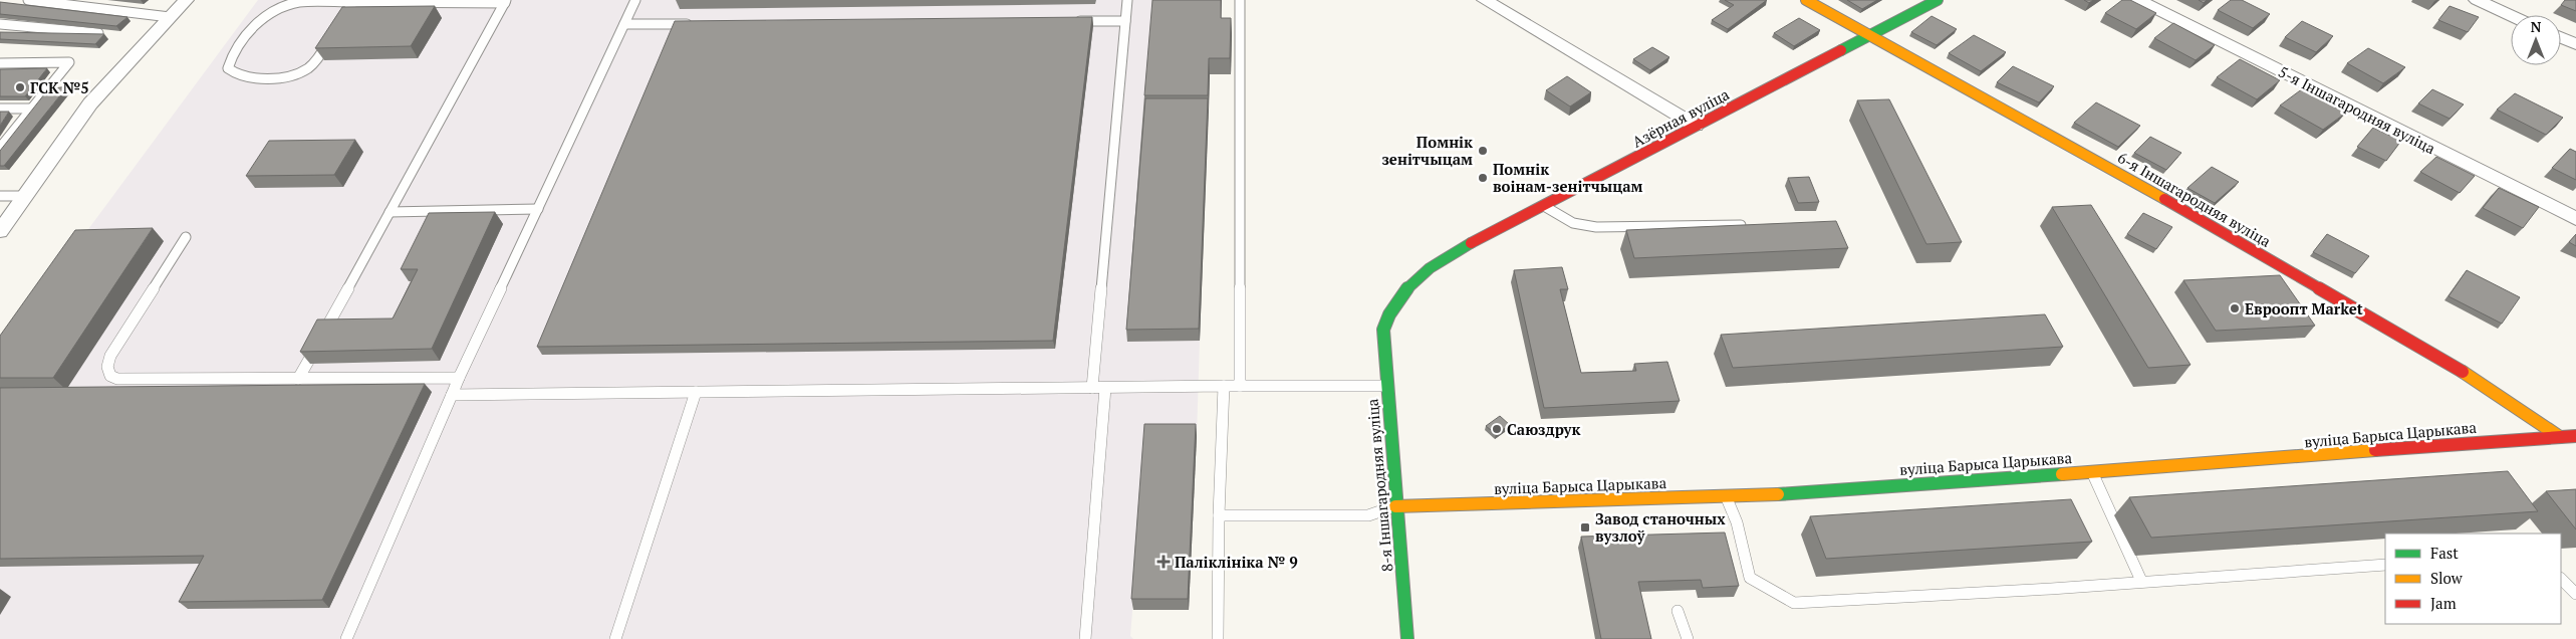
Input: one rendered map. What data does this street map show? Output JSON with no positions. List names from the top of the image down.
{
  "streets": {
    "street": [
      "5-я Іншагародняя вуліца",
      "Азёрная вуліца",
      "6-я Іншагародняя вуліца",
      "вуліца Барыса Царыкава",
      "8-я Іншагародняя вуліца"
    ]
  },
  "crossings": [
    ["Азёрная вуліца", "6-я Іншагародняя вуліца"],
    ["Азёрная вуліца", "8-я Іншагародняя вуліца"],
    ["6-я Іншагародняя вуліца", "вуліца Барыса Царыкава"],
    ["вуліца Барыса Царыкава", "8-я Іншагародняя вуліца"]
  ],
  "places": {
    "other": [
      "ГСК №5",
      "Помнік зенітчыцам",
      "Помнік воінам-зенітчыцам",
      "Евроопт Market",
      "Саюздрук"
    ],
    "transit": ["Завод станочных вузлоў"],
    "health": ["Паліклініка № 9"]
  },
  "legend": ["Fast", "Slow", "Jam"],
  "north": "top"
}
